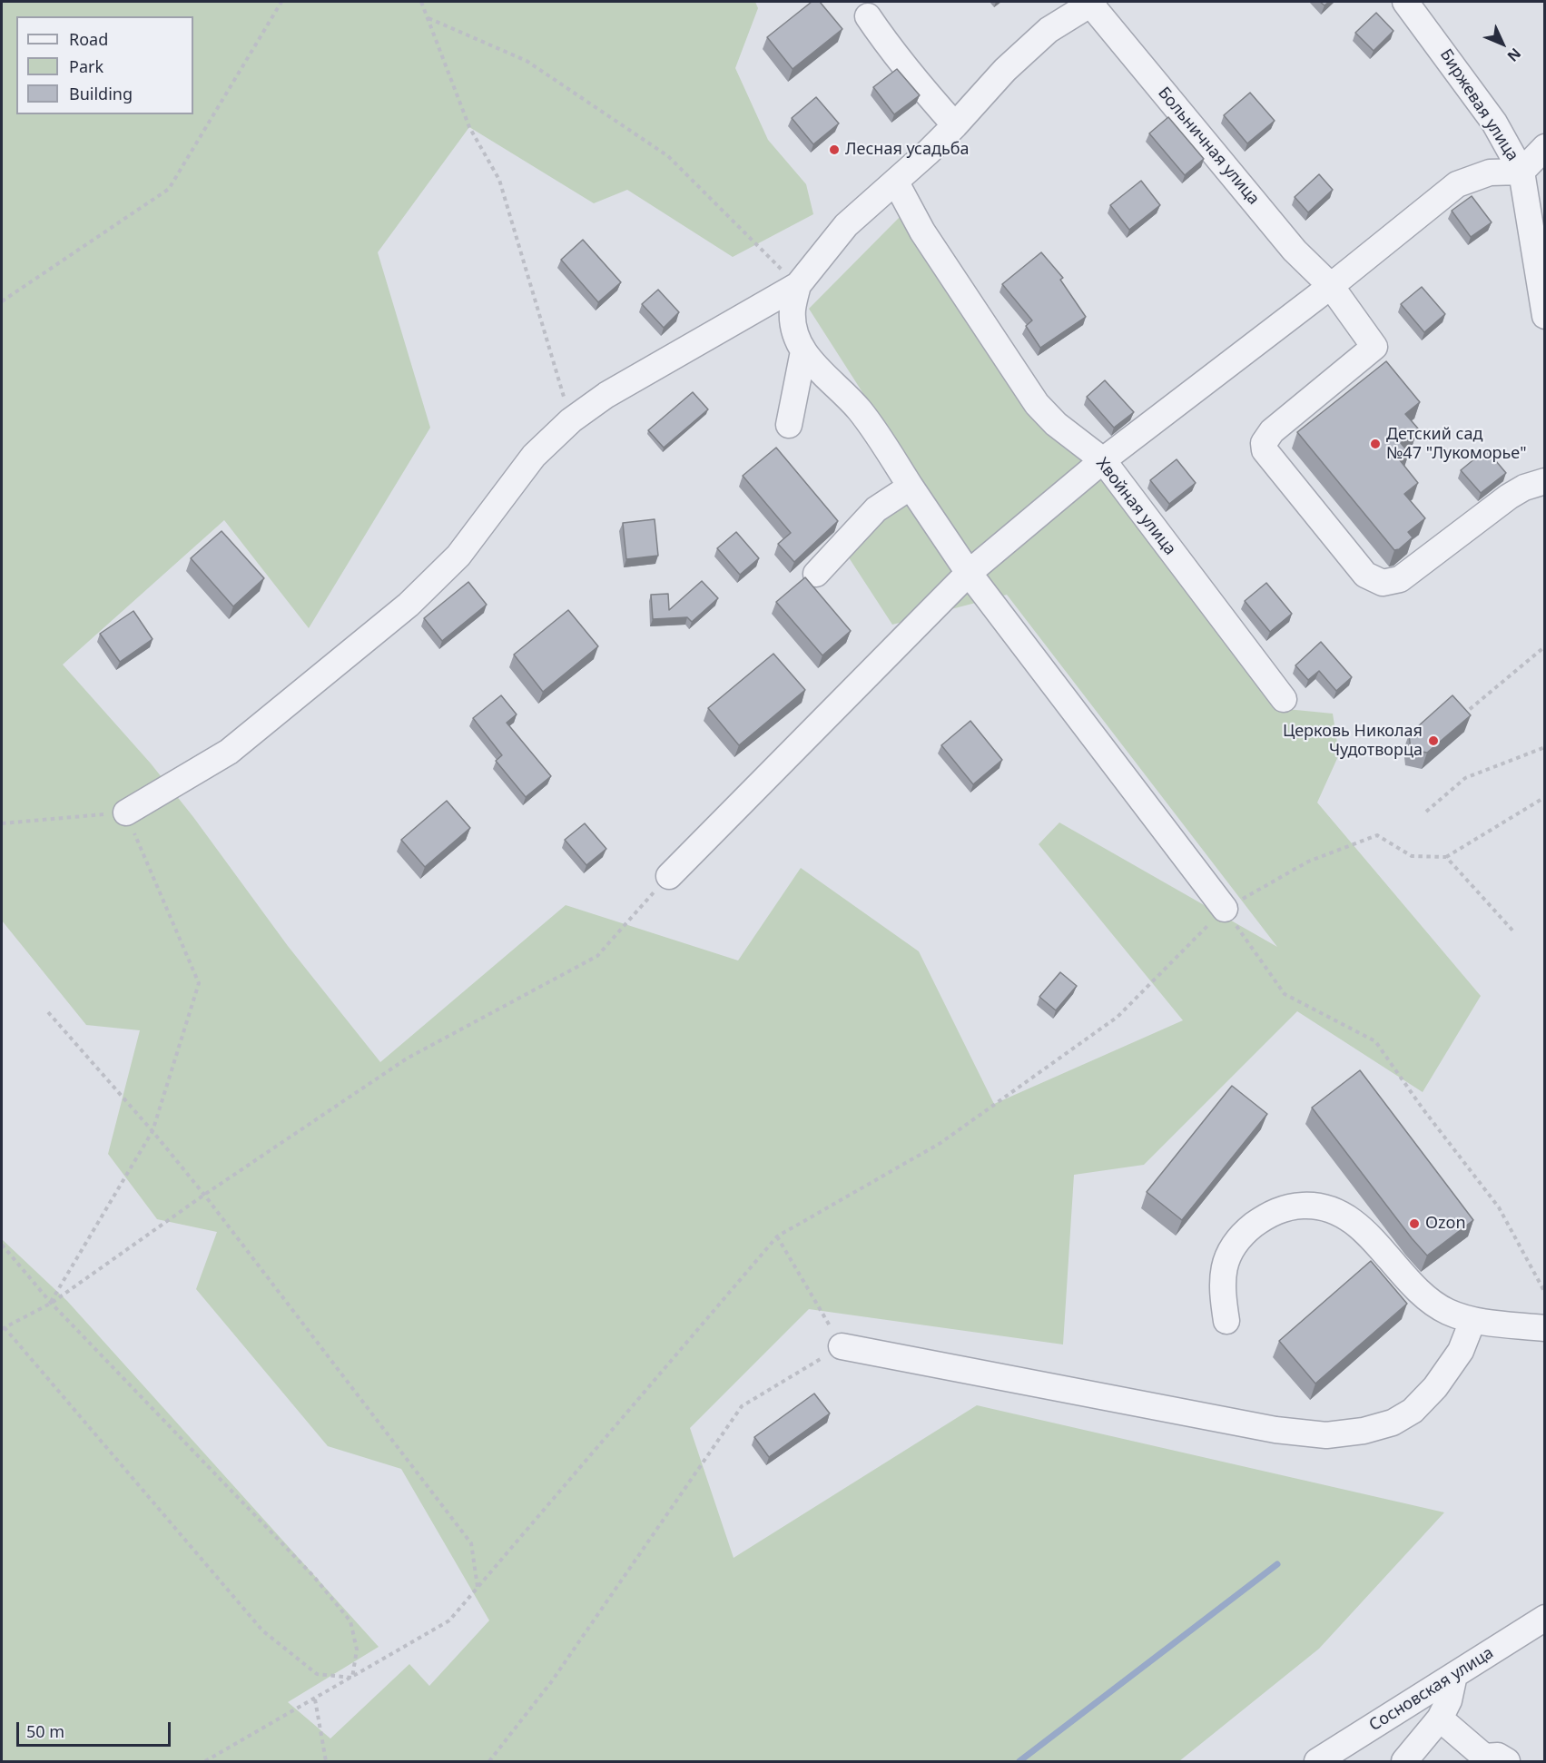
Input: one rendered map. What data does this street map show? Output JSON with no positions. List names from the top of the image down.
{
  "streets": {
    "street": [
      "Биржевая улица",
      "Больничная улица",
      "Хвойная улица",
      "Сосновская улица"
    ]
  },
  "places": [
    "Лесная усадьба",
    "Детский сад №47 \"Лукоморье\"",
    "Церковь Николая Чудотворца",
    "Ozon"
  ],
  "legend": ["Road", "Park", "Building"],
  "scale_bar": "50 m",
  "north": "bottom right"
}
